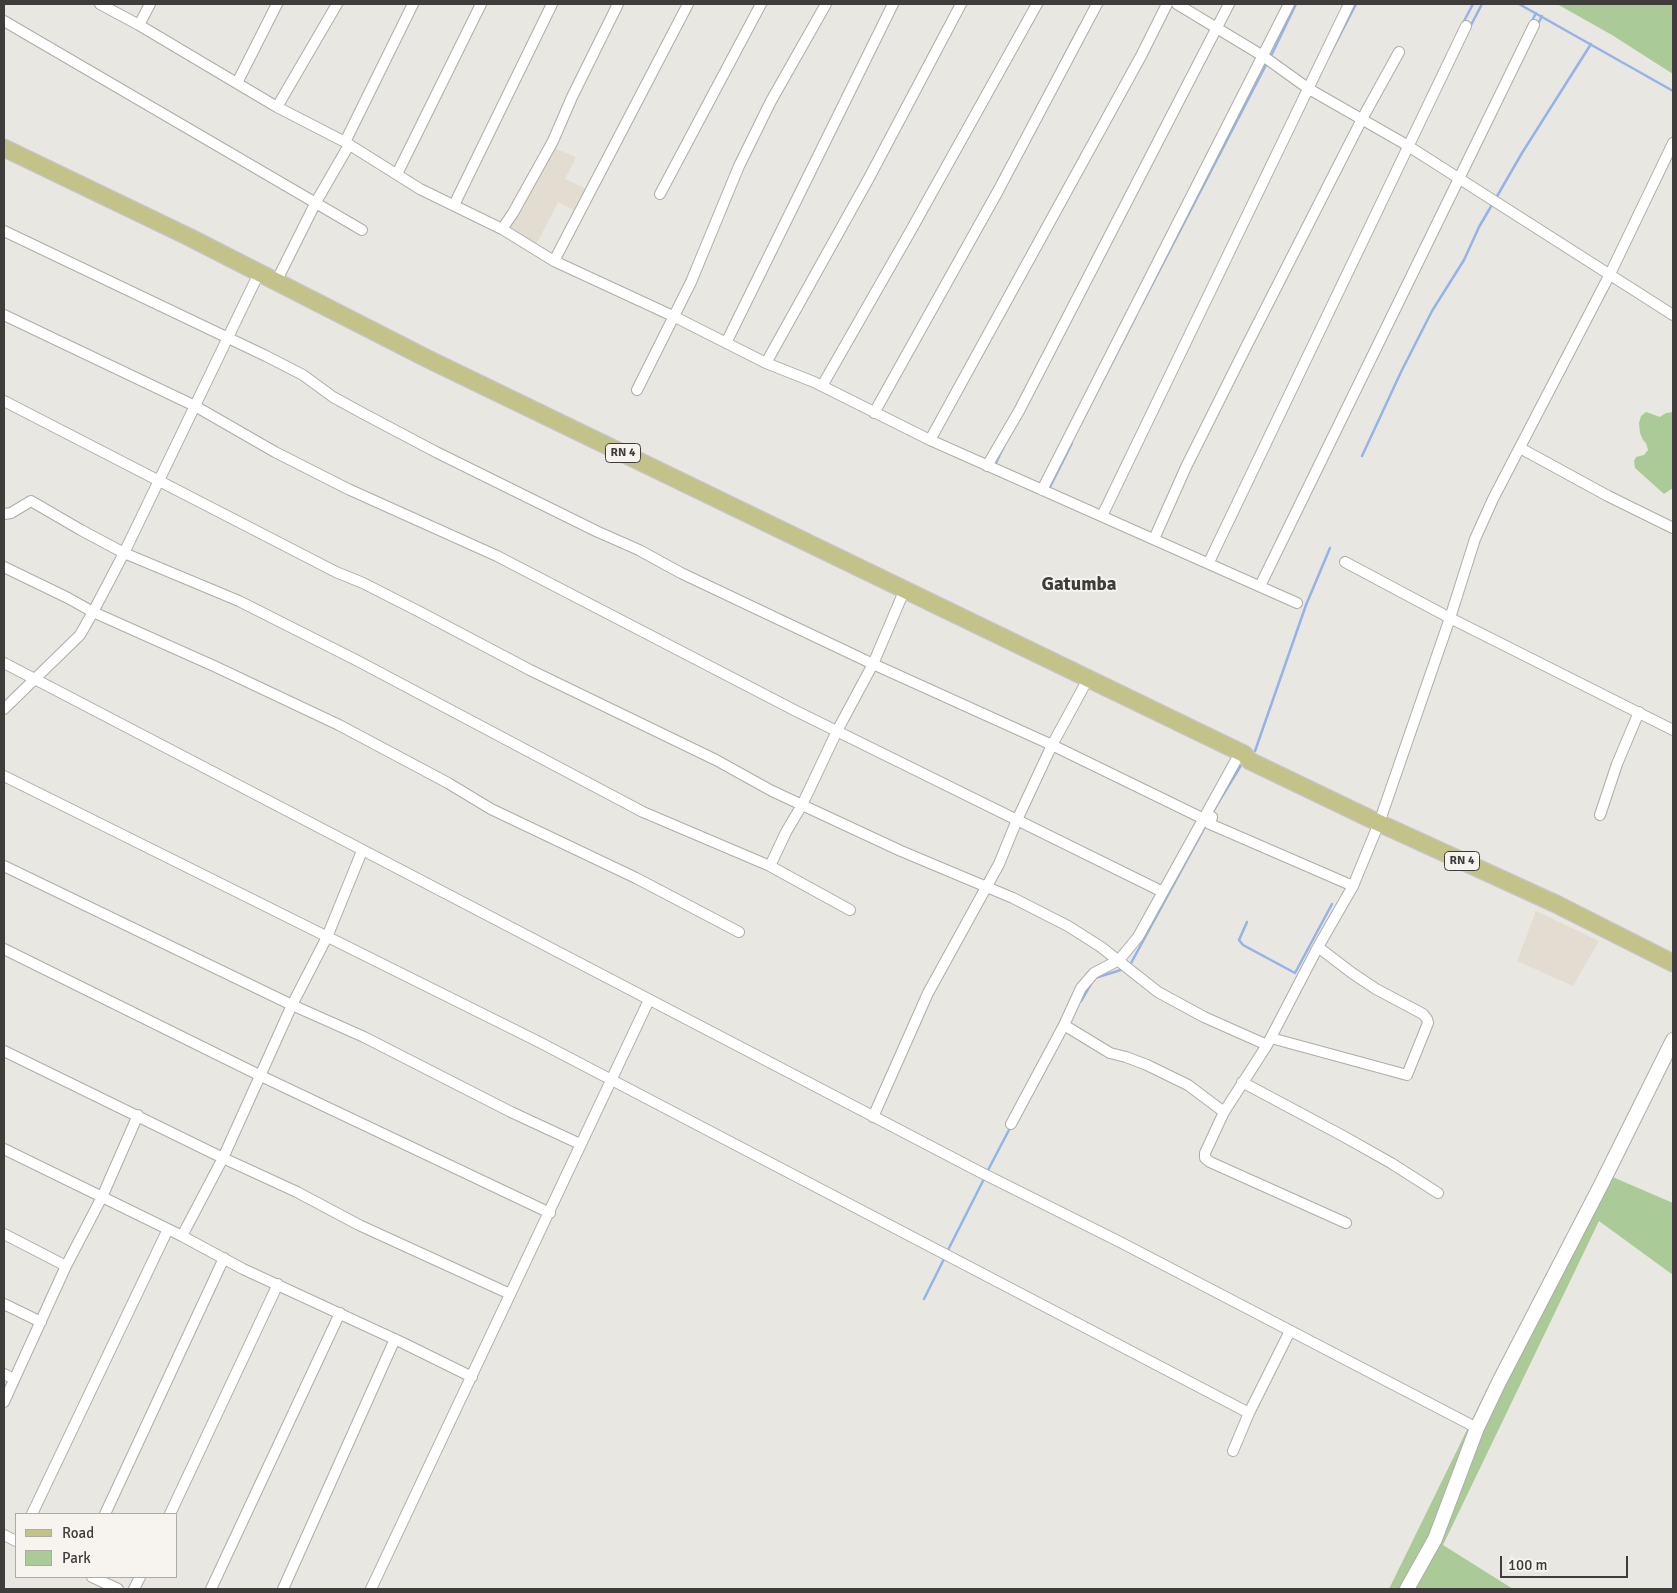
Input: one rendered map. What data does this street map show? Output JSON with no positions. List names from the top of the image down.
{
  "streets": {
    "main road": ["RN 4"]
  },
  "districts": ["Gatumba"],
  "legend": ["Road", "Park"],
  "scale_bar": "100 m"
}
